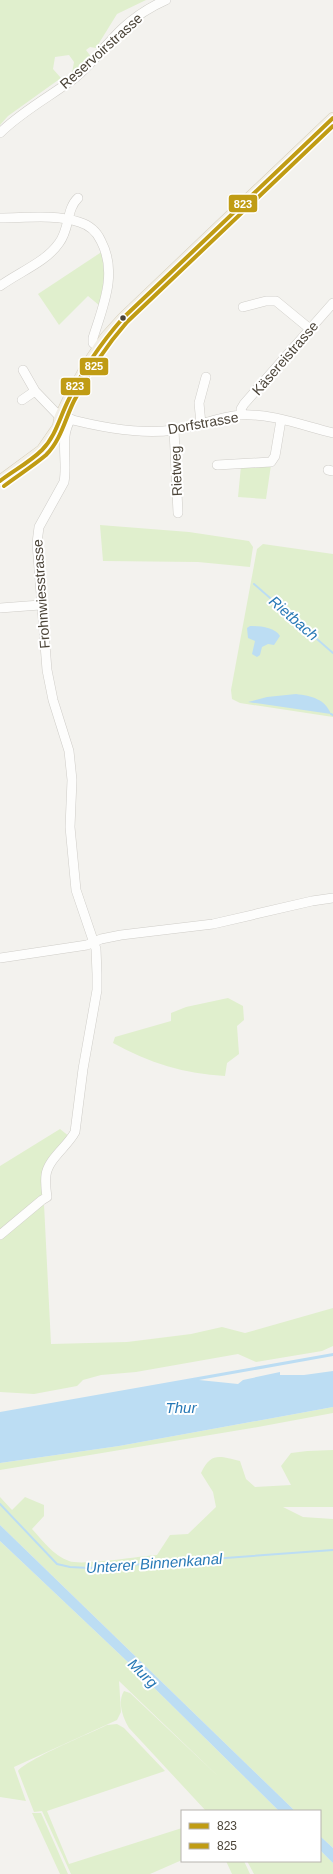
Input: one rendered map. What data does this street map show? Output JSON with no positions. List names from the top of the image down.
{
  "streets": {
    "street": [
      "Reservoirstrasse",
      "Käsereistrasse",
      "Dorfstrasse",
      "Rietweg",
      "Frohnwiesstrasse"
    ]
  },
  "crossings": [
    ["Käsereistrasse", "Dorfstrasse"],
    ["Dorfstrasse", "Rietweg"],
    ["Dorfstrasse", "Frohnwiesstrasse"]
  ],
  "water": [
    "Rietbach",
    "Thur",
    "Unterer Binnenkanal",
    "Murg"
  ],
  "lines": ["transit line 823", "transit line 825"],
  "legend": ["823", "825"]
}
